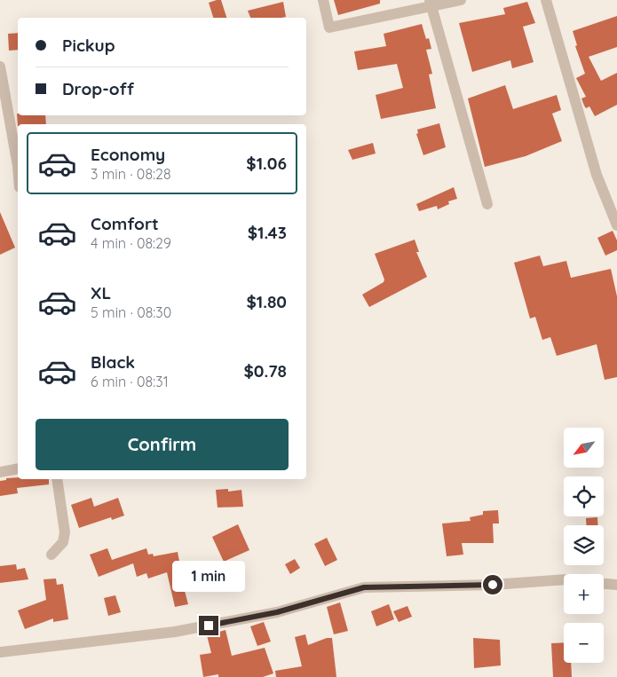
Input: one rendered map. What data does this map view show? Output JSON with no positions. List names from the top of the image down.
{
  "north": "bottom left",
  "page": {
    "banner": ["Pickup", "Drop-off"],
    "list": [
      {
        "name": "Economy",
        "note": "3 min · 08:28",
        "value": "$1.06"
      },
      {
        "name": "Comfort",
        "note": "4 min · 08:29",
        "value": "$1.43"
      },
      {
        "name": "XL",
        "note": "5 min · 08:30",
        "value": "$1.80"
      },
      {
        "name": "Black",
        "note": "6 min · 08:31",
        "value": "$0.78"
      }
    ],
    "buttons": "Confirm",
    "map_buttons": ["+", "−"],
    "bubble": "1 min"
  }
}
